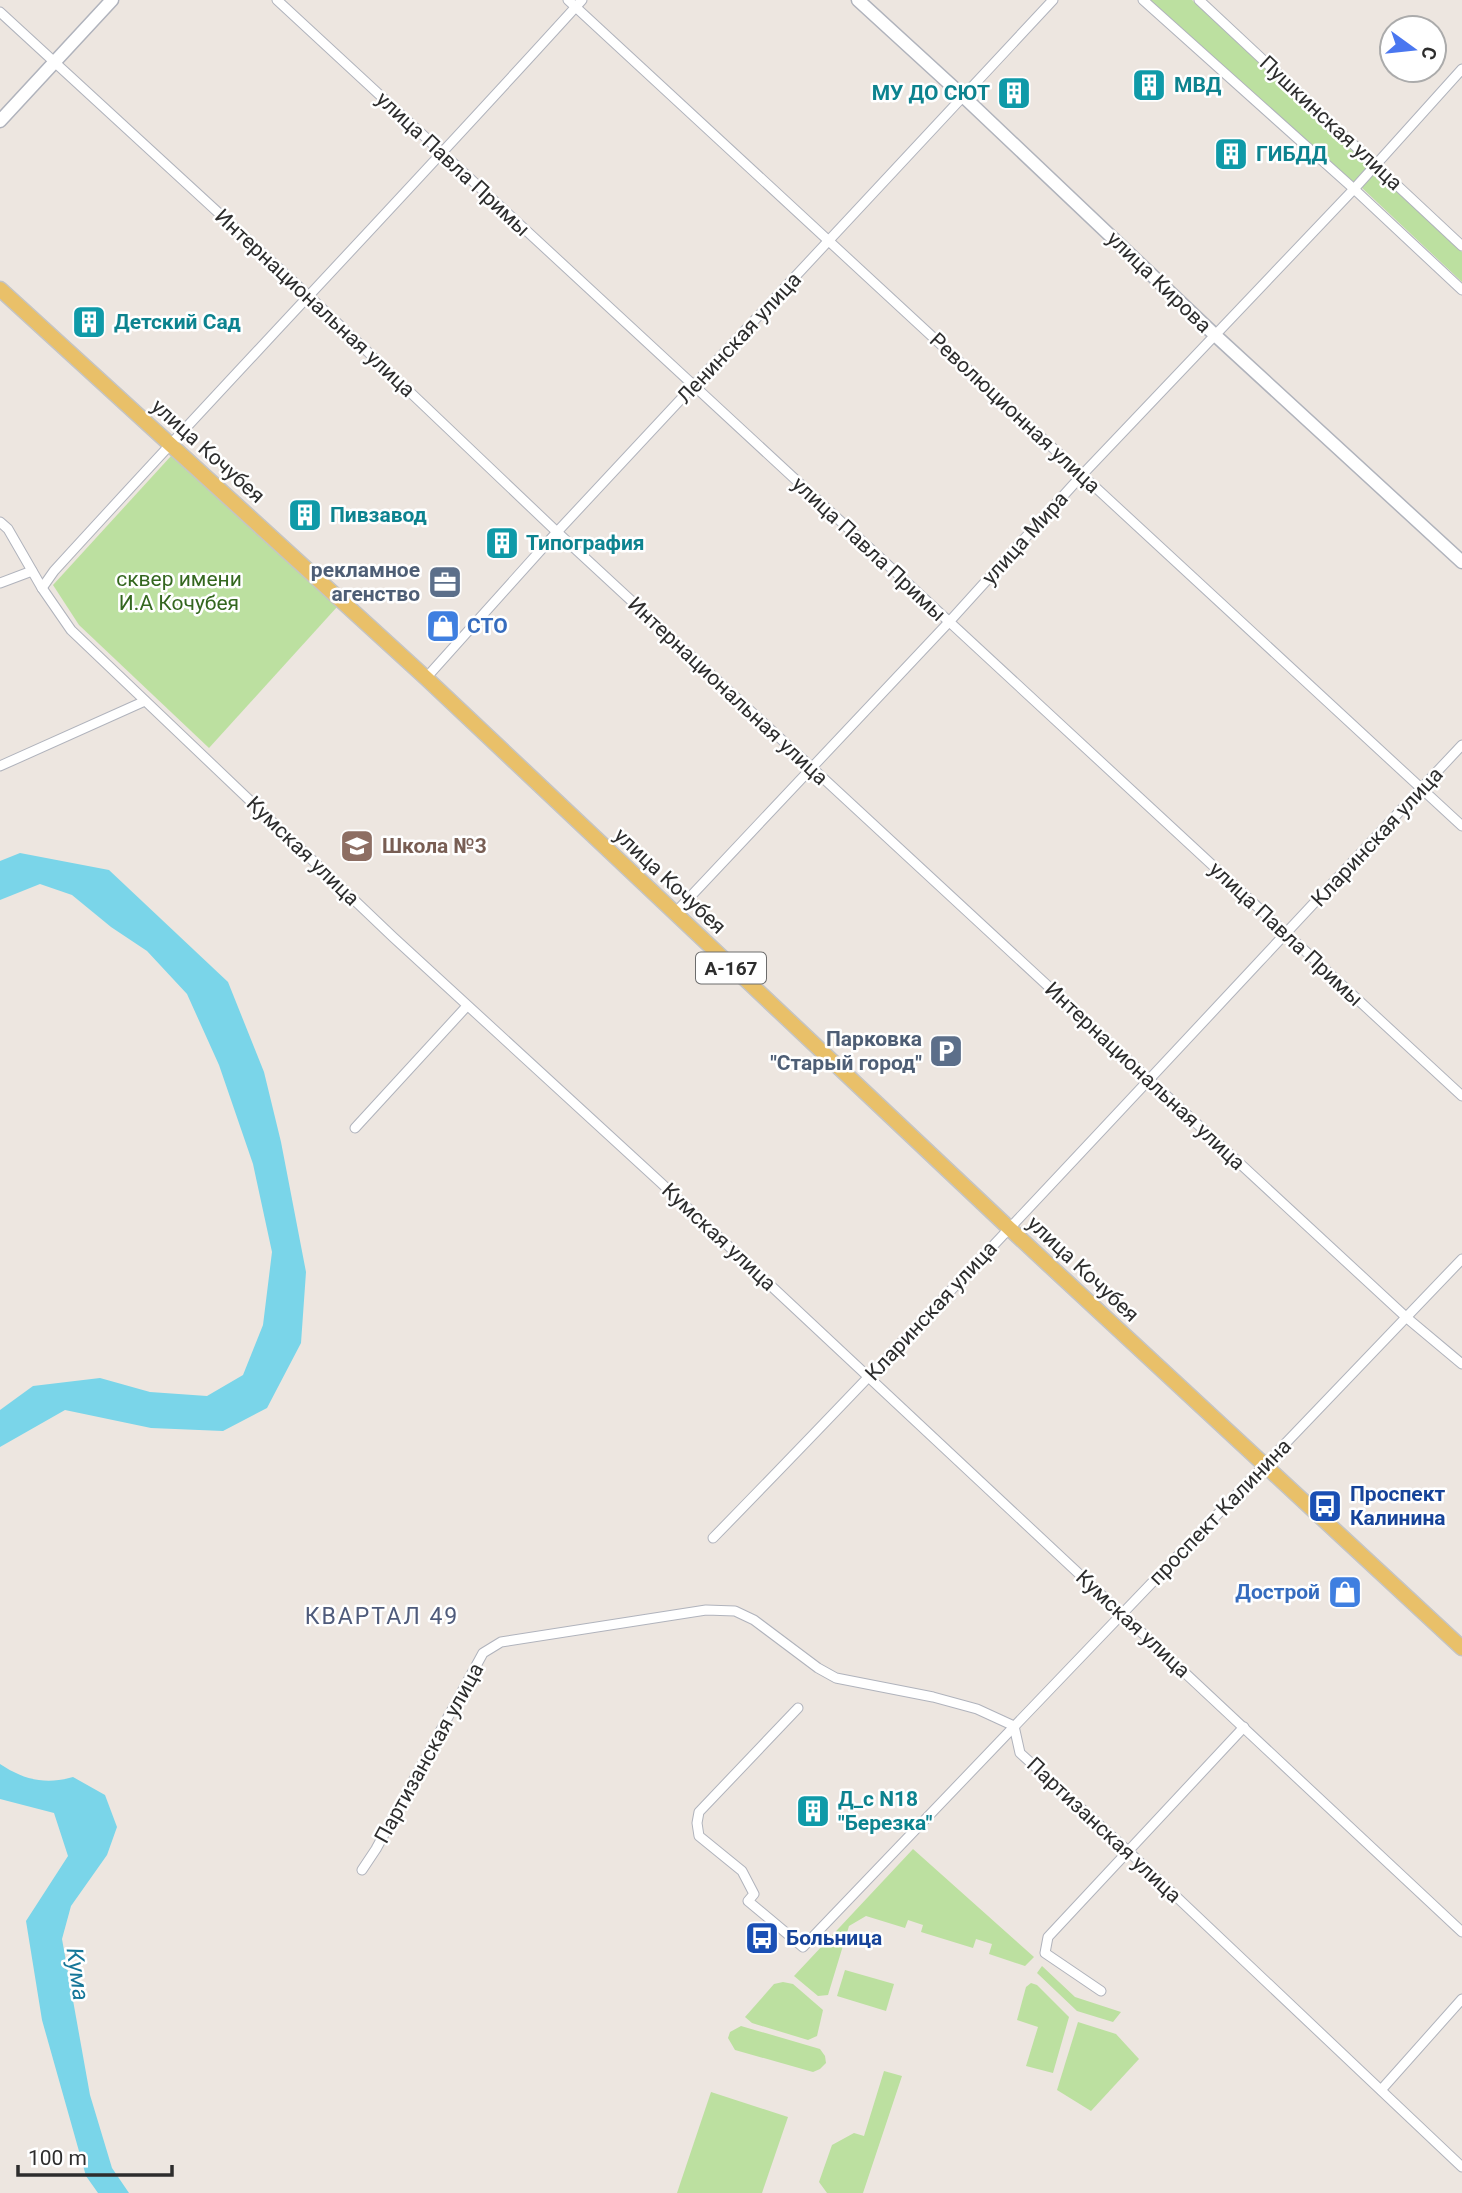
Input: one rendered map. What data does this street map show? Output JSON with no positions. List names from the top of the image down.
{
  "streets": {
    "main road": ["улица Кочубея", "А-167"],
    "street": [
      "Пушкинская улица",
      "улица Павла Примы",
      "улица Кирова",
      "Интернациональная улица",
      "Ленинская улица",
      "Революционная улица",
      "улица Мира",
      "Кларинская улица",
      "Кумская улица",
      "проспект Калинина",
      "Партизанская улица"
    ]
  },
  "crossings": [
    ["Пушкинская улица", "улица Мира"],
    ["улица Павла Примы", "Ленинская улица"],
    ["улица Павла Примы", "улица Мира"],
    ["улица Павла Примы", "Кларинская улица"],
    ["улица Кирова", "Ленинская улица"],
    ["улица Кирова", "улица Мира"],
    ["Интернациональная улица", "Ленинская улица"],
    ["Интернациональная улица", "улица Мира"],
    ["Интернациональная улица", "Кларинская улица"],
    ["Интернациональная улица", "проспект Калинина"],
    ["Ленинская улица", "Революционная улица"],
    ["Ленинская улица", "улица Кочубея"],
    ["Революционная улица", "улица Мира"],
    ["Революционная улица", "Кларинская улица"],
    ["улица Кочубея", "улица Мира"],
    ["улица Кочубея", "Кларинская улица"],
    ["улица Кочубея", "проспект Калинина"],
    ["Кларинская улица", "Кумская улица"],
    ["Кумская улица", "проспект Калинина"],
    ["проспект Калинина", "Партизанская улица"]
  ],
  "districts": ["КВАРТАЛ 49"],
  "water": ["Кума"],
  "parks": ["сквер имени И.А Кочубея"],
  "places": {
    "building": [
      "МВД",
      "МУ ДО СЮТ",
      "ГИБДД",
      "Детский Сад",
      "Пивзавод",
      "Типография",
      "Д_с N18 \"Березка\""
    ],
    "office": ["рекламное агенство"],
    "shop": ["СТО", "Дострой"],
    "school or university": ["Школа №3"],
    "parking": ["Парковка \"Старый город\""],
    "bus stop": ["Проспект Калинина", "Больница"]
  },
  "scale_bar": "100 m",
  "north": "right"
}
